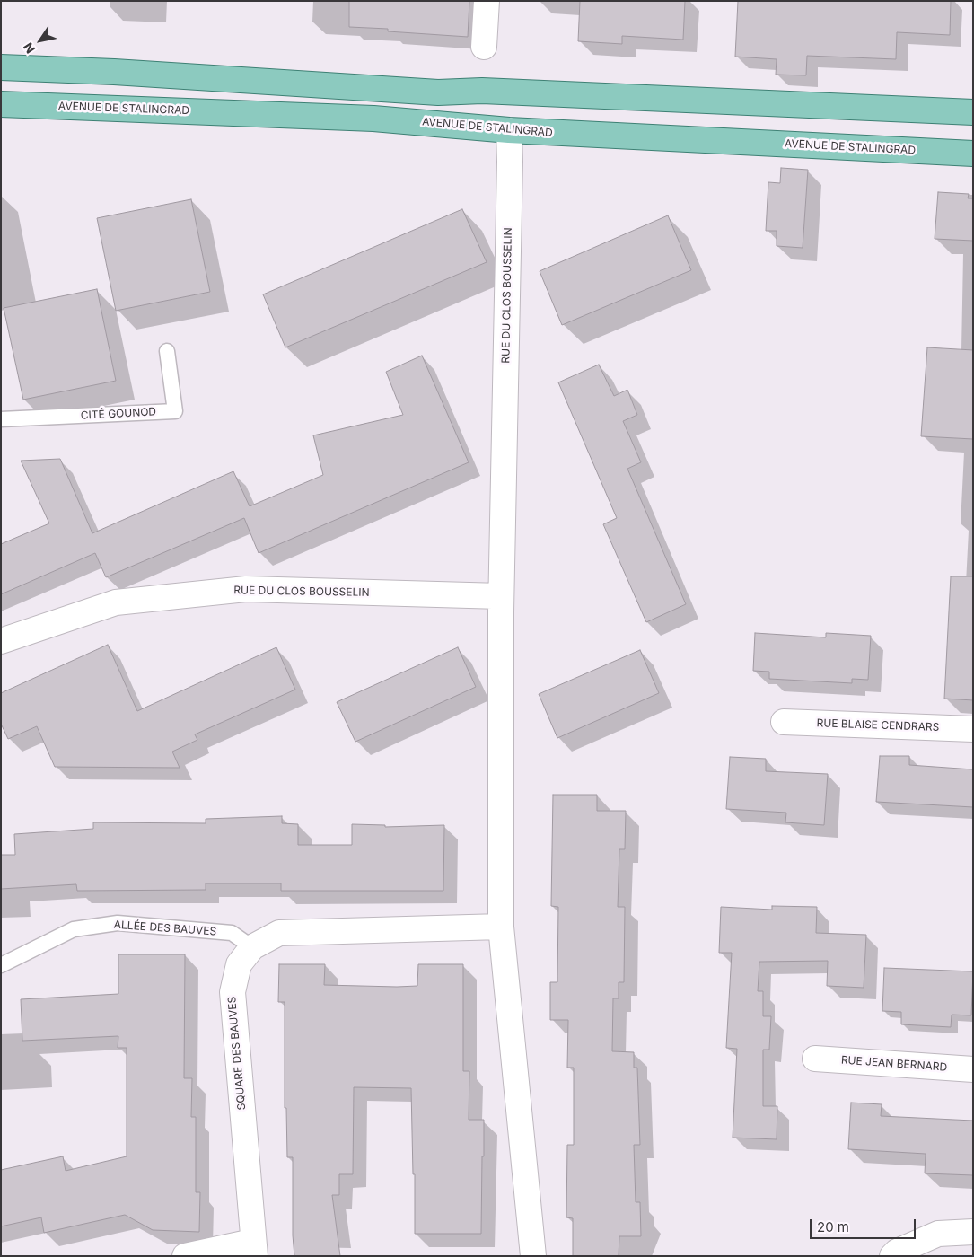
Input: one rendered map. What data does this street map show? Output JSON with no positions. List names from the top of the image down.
{
  "streets": {
    "main road": ["AVENUE DE STALINGRAD"],
    "street": [
      "RUE DU CLOS BOUSSELIN",
      "RUE BLAISE CENDRARS",
      "SQUARE DES BAUVES",
      "RUE JEAN BERNARD"
    ],
    "lane": ["CITÉ GOUNOD", "ALLÉE DES BAUVES"]
  },
  "crossings": [
    ["AVENUE DE STALINGRAD", "RUE DU CLOS BOUSSELIN"],
    ["RUE DU CLOS BOUSSELIN", "SQUARE DES BAUVES"],
    ["ALLÉE DES BAUVES", "SQUARE DES BAUVES"]
  ],
  "scale_bar": "20 m",
  "north": "bottom left"
}
